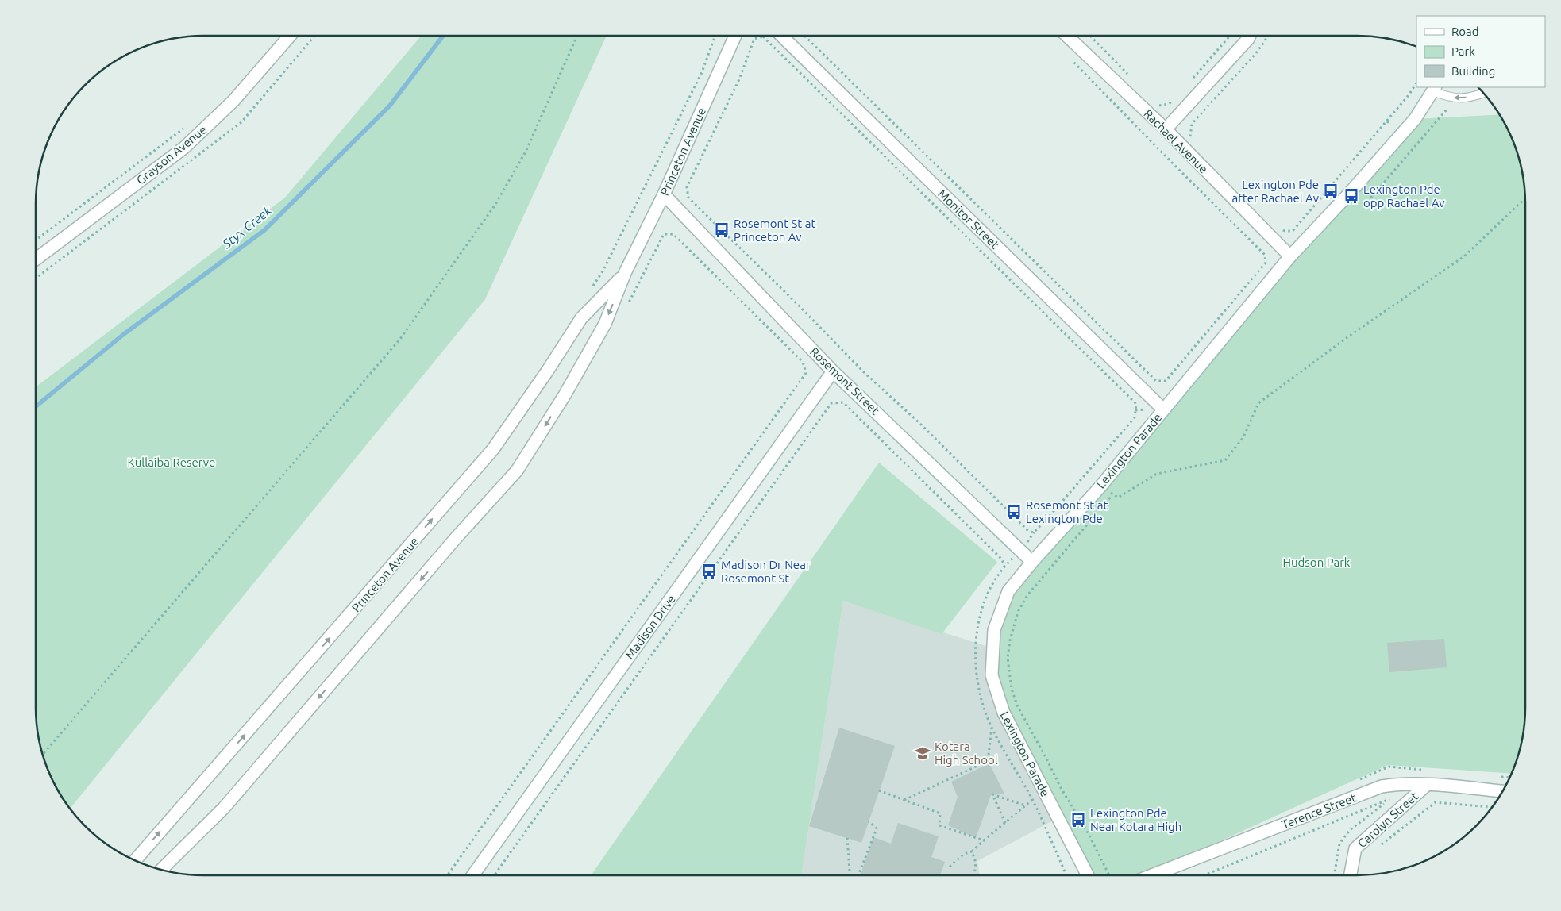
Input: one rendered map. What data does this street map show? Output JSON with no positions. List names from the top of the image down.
{
  "streets": {
    "street": [
      "Rachael Avenue",
      "Princeton Avenue",
      "Grayson Avenue",
      "Monitor Street",
      "Rosemont Street",
      "Lexington Parade",
      "Madison Drive",
      "Terence Street",
      "Carolyn Street"
    ]
  },
  "crossings": [
    ["Rachael Avenue", "Lexington Parade"],
    ["Princeton Avenue", "Rosemont Street"],
    ["Monitor Street", "Lexington Parade"],
    ["Rosemont Street", "Lexington Parade"],
    ["Rosemont Street", "Madison Drive"],
    ["Terence Street", "Carolyn Street"]
  ],
  "water": ["Styx Creek"],
  "parks": ["Kullaiba Reserve", "Hudson Park"],
  "places": {
    "bus stop": [
      "Lexington Pde after Rachael Av",
      "Lexington Pde opp Rachael Av",
      "Rosemont St at Princeton Av",
      "Rosemont St at Lexington Pde",
      "Madison Dr Near Rosemont St",
      "Lexington Pde Near Kotara High"
    ],
    "school or university": ["Kotara High School"]
  },
  "legend": ["Road", "Park", "Building"]
}
